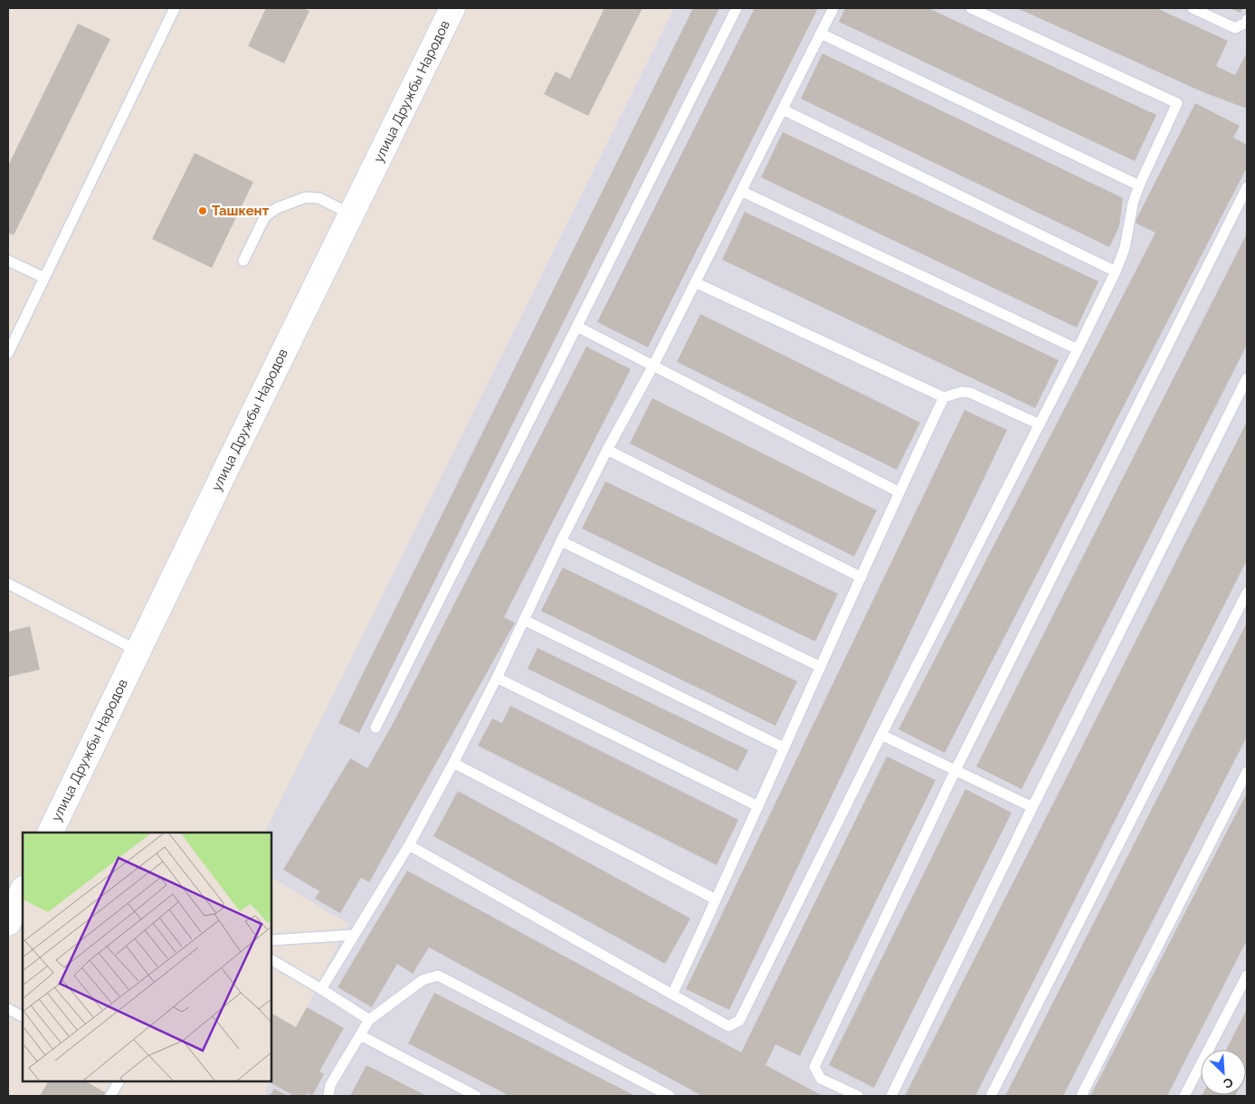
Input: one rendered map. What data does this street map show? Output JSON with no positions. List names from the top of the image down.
{
  "streets": {
    "main road": ["улица Дружбы Народов"]
  },
  "places": ["Ташкент"],
  "north": "bottom right"
}
